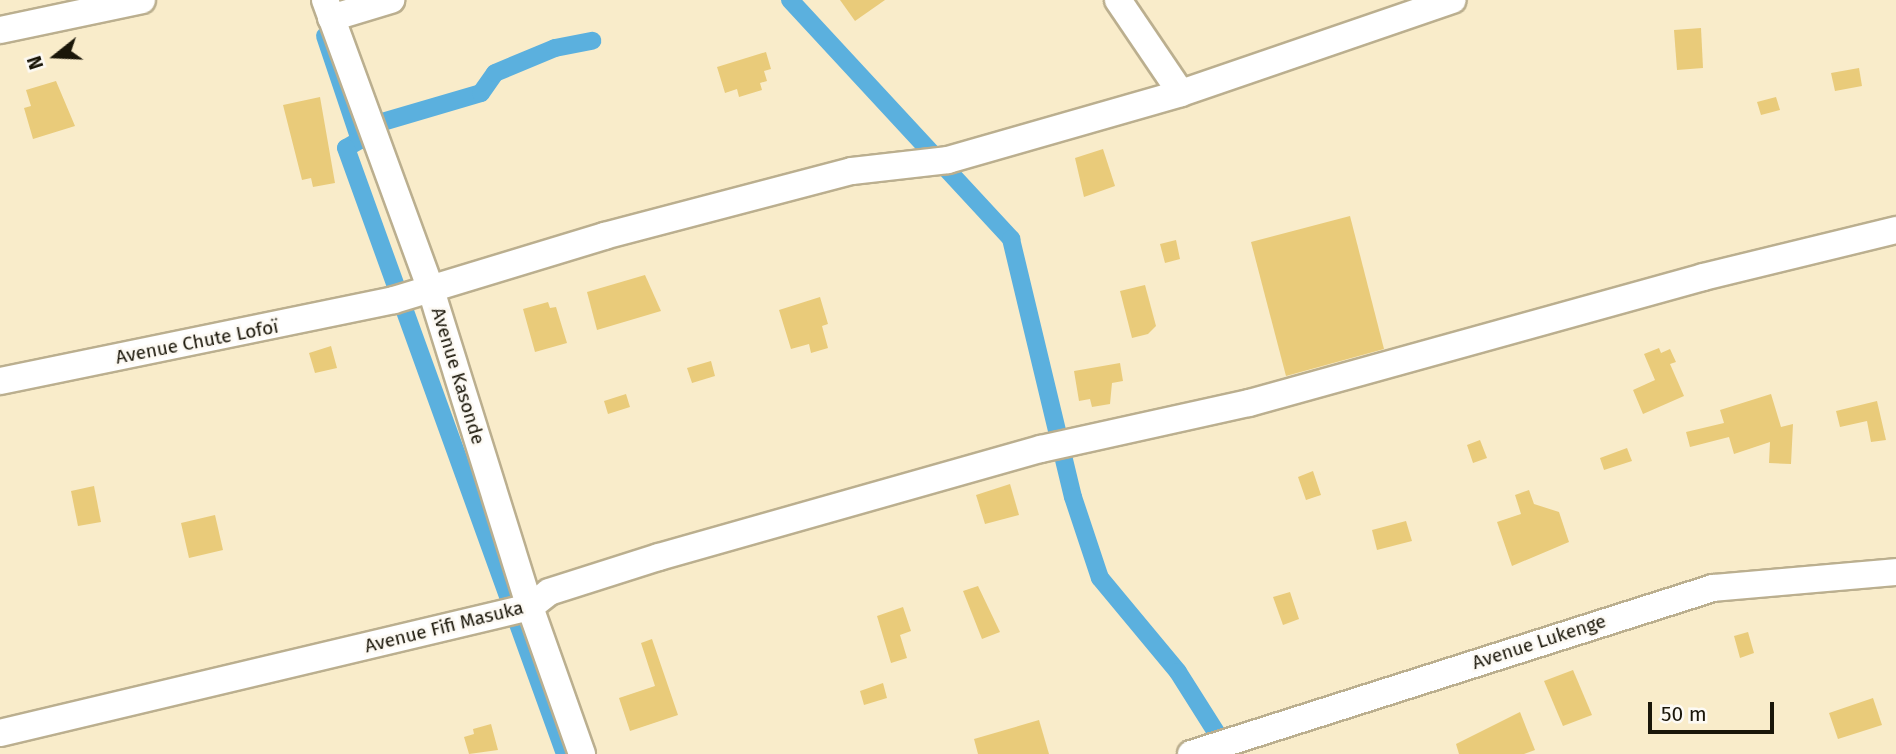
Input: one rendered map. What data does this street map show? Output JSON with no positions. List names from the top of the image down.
{
  "streets": {
    "street": [
      "Avenue Chute Lofoï",
      "Avenue Kasonde",
      "Avenue Fifi Masuka",
      "Avenue Lukenge"
    ]
  },
  "crossings": [
    ["Avenue Chute Lofoï", "Avenue Kasonde"],
    ["Avenue Kasonde", "Avenue Fifi Masuka"]
  ],
  "scale_bar": "50 m",
  "north": "left"
}
